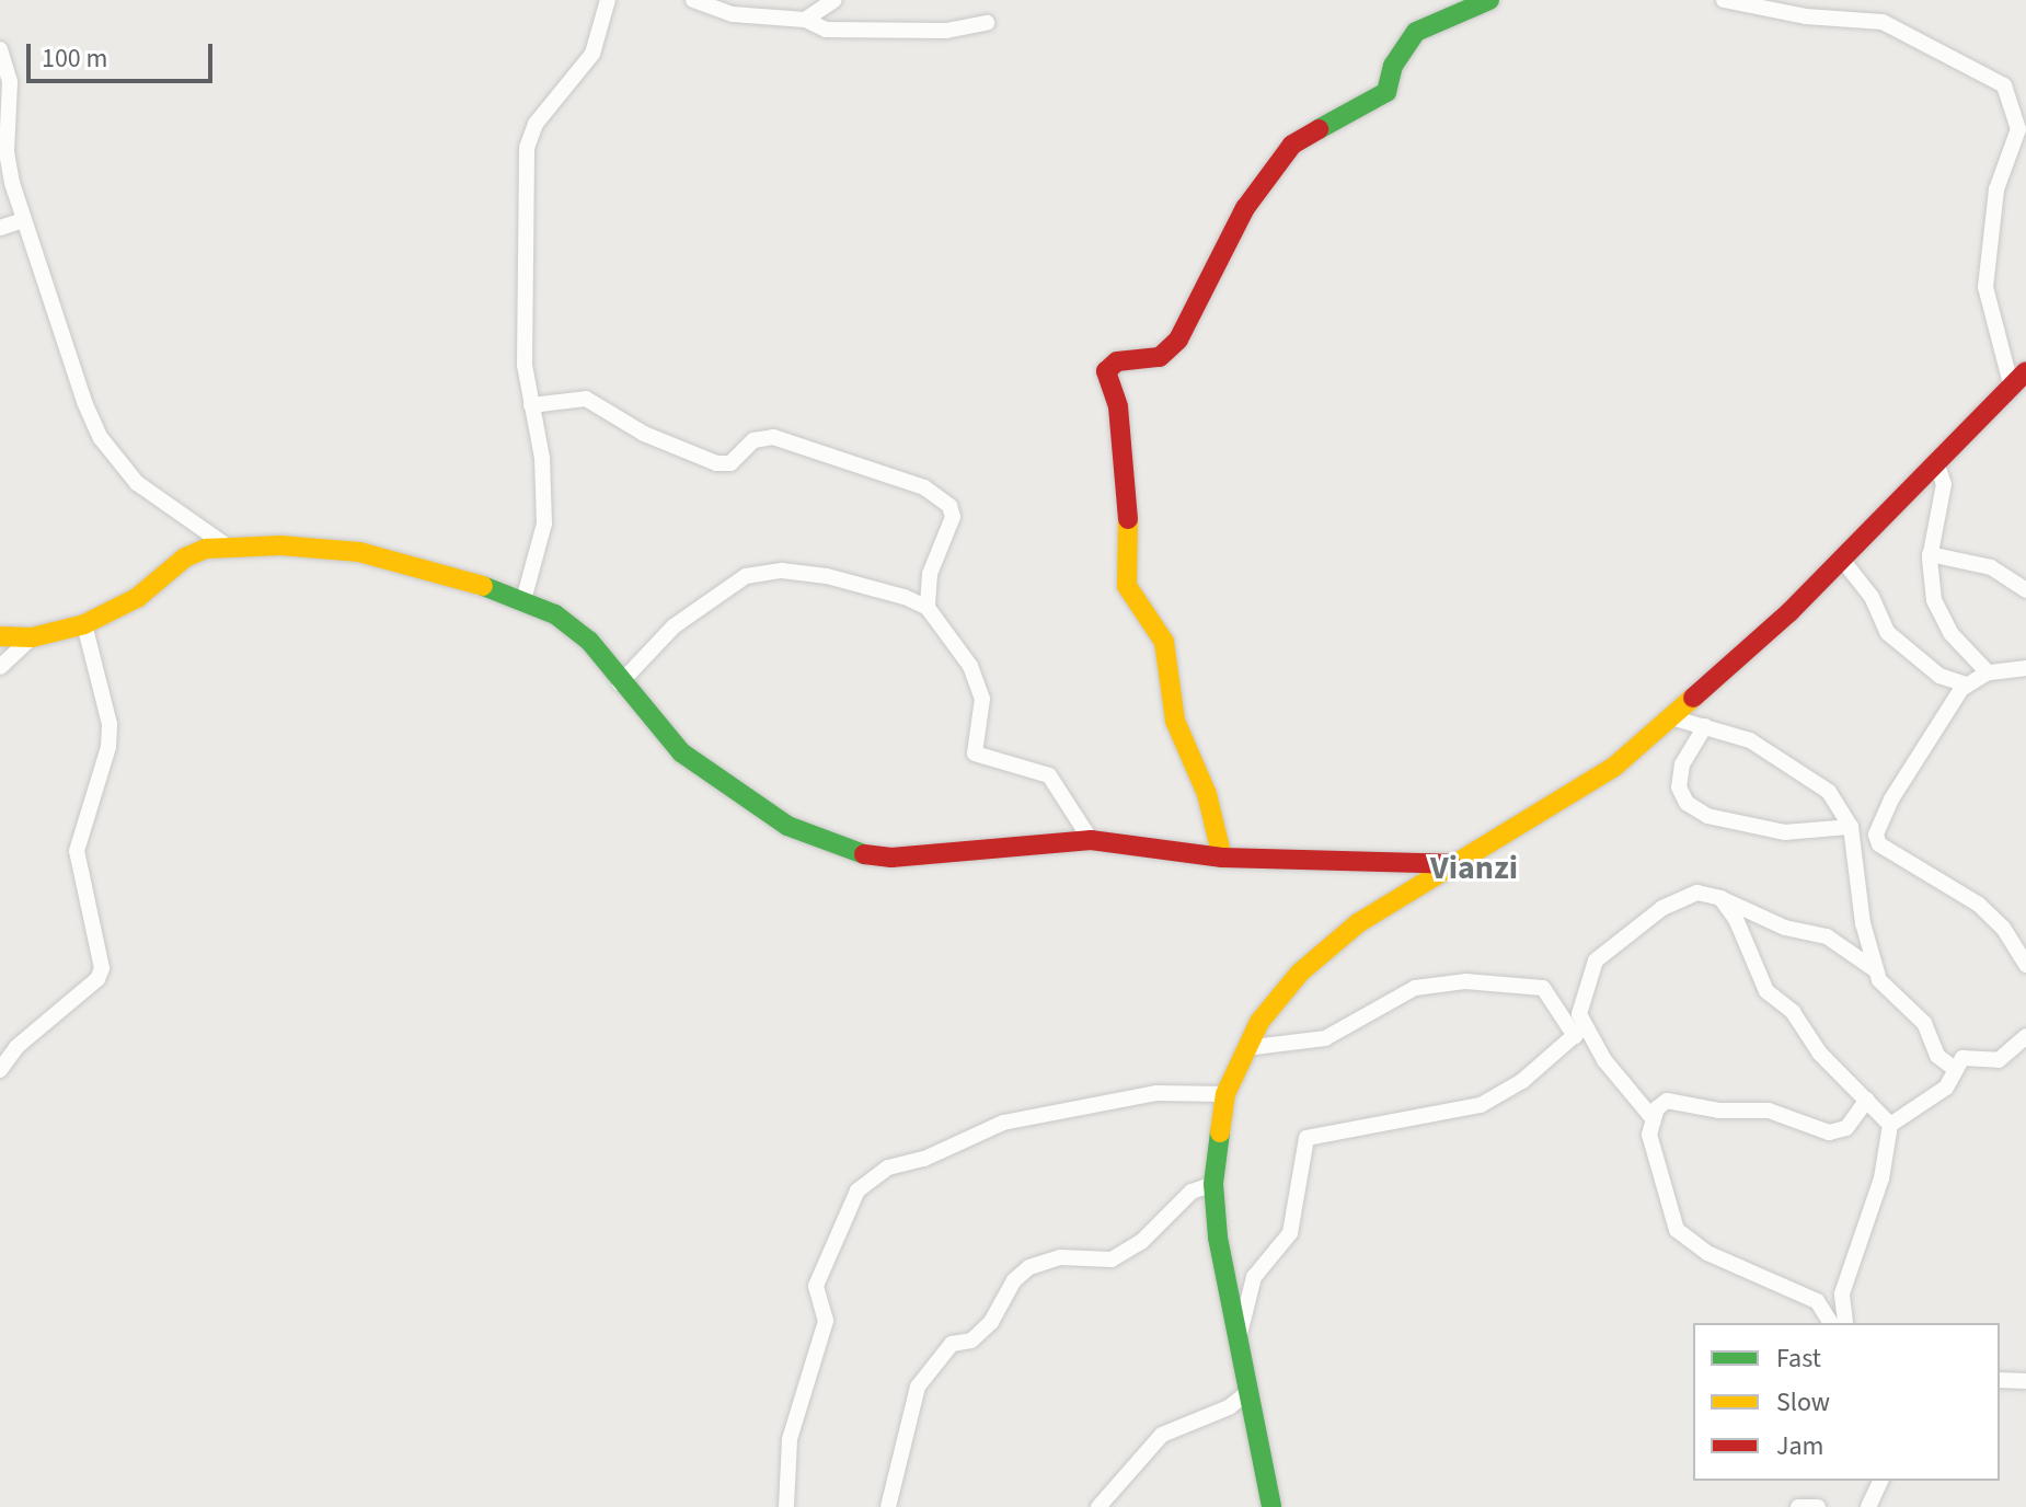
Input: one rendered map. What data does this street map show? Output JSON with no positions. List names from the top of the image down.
{
  "districts": ["Vianzi"],
  "legend": ["Fast", "Slow", "Jam"],
  "scale_bar": "100 m"
}
